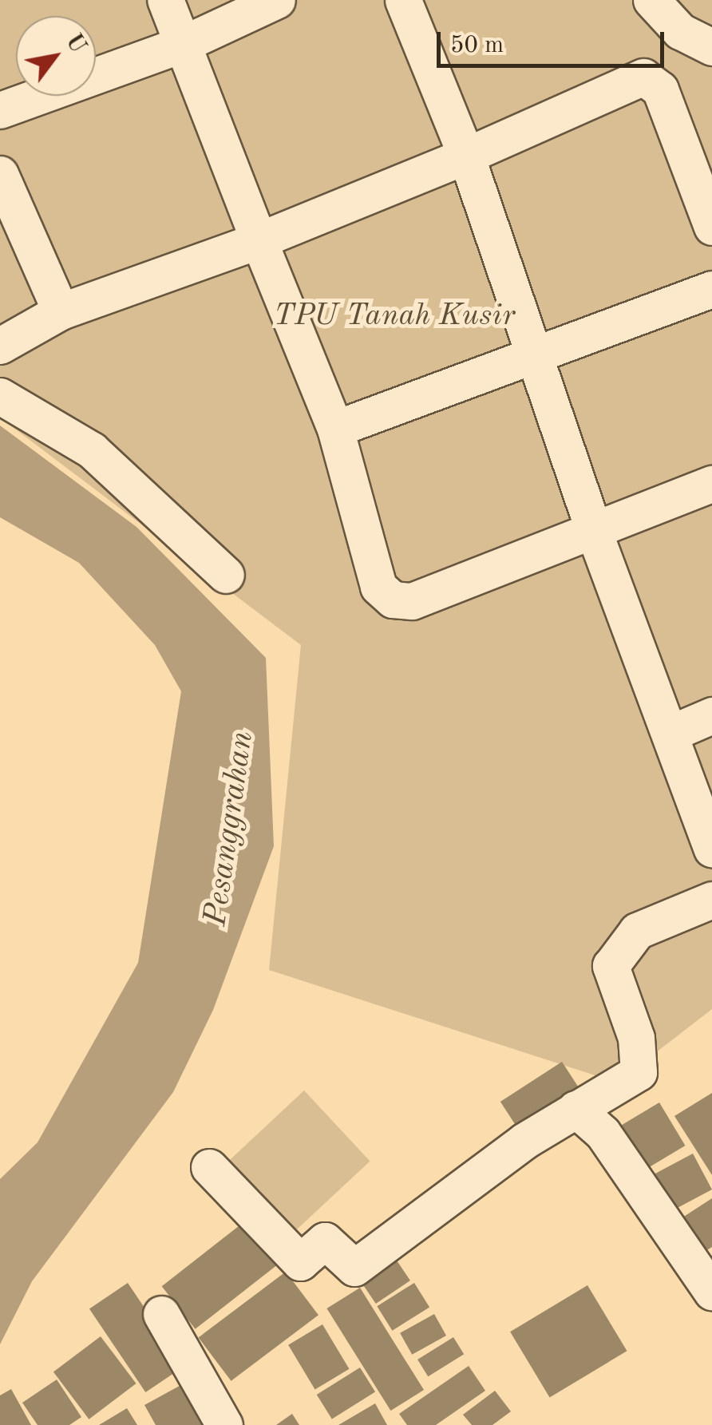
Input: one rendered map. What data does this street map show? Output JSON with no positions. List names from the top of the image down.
{
  "water": ["Pesanggrahan"],
  "parks": ["TPU Tanah Kusir"],
  "scale_bar": "50 m",
  "north": "top right"
}
